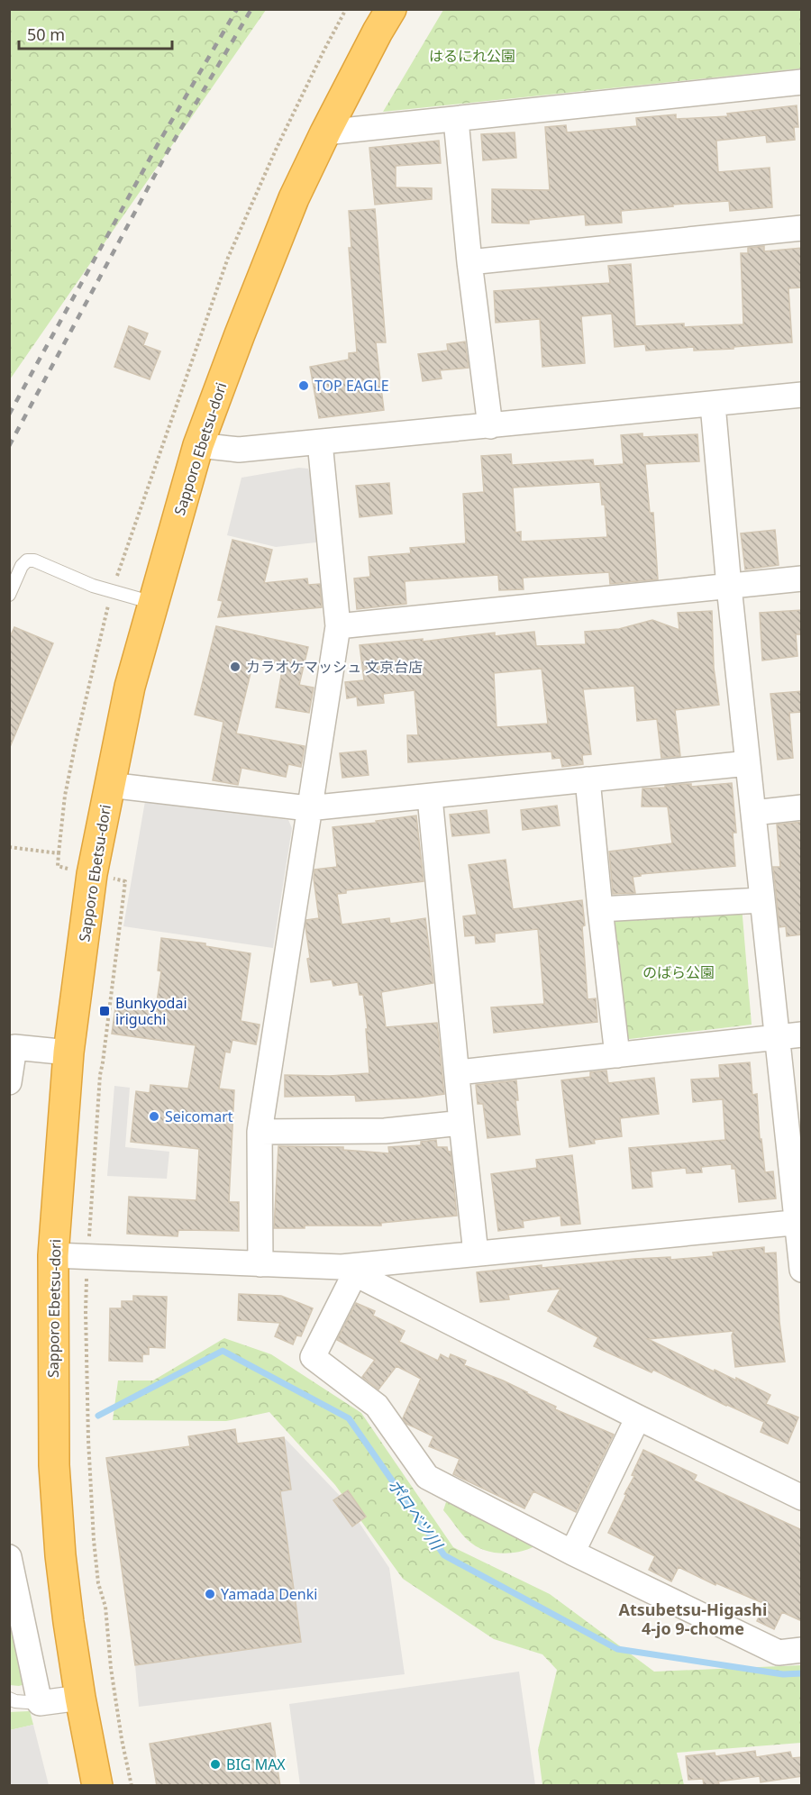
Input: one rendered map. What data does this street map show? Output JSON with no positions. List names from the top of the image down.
{
  "streets": {
    "highway": ["Sapporo Ebetsu-dori"]
  },
  "districts": ["Atsubetsu-Higashi 4-jo 9-chome"],
  "water": ["ポロベツ川"],
  "parks": ["はるにれ公園", "のばら公園"],
  "places": {
    "other": [
      "TOP EAGLE",
      "カラオケマッシュ 文京台店",
      "Seicomart",
      "Yamada Denki",
      "BIG MAX"
    ],
    "transit": ["Bunkyodai iriguchi"]
  },
  "scale_bar": "50 m"
}
